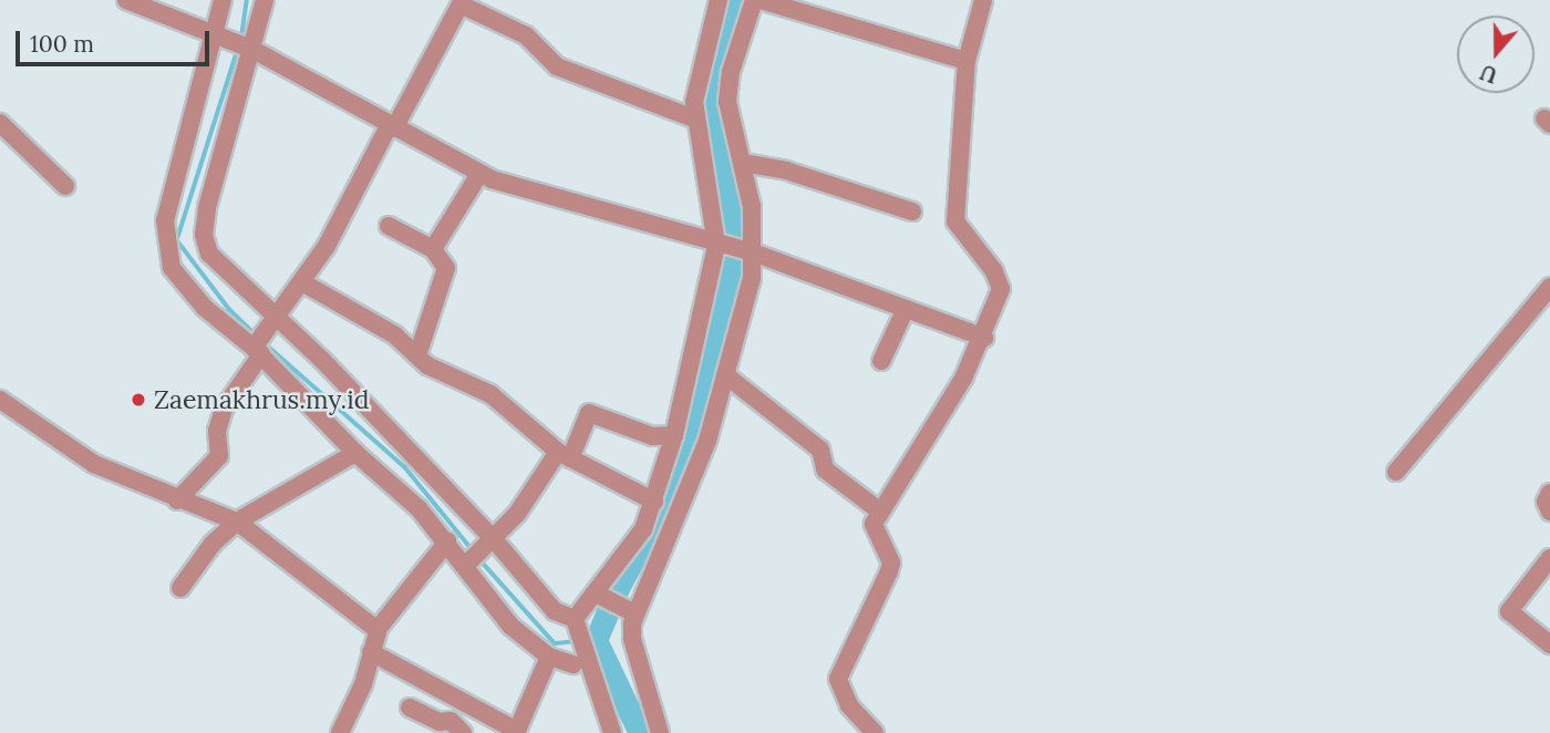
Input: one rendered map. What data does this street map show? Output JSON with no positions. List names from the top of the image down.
{
  "places": ["Zaemakhrus.my.id"],
  "scale_bar": "100 m",
  "north": "bottom"
}
